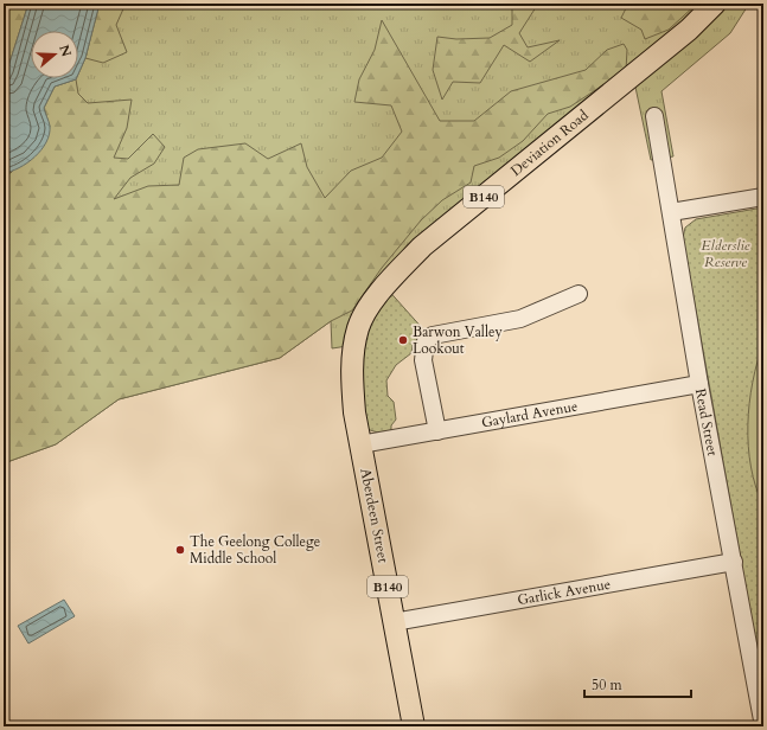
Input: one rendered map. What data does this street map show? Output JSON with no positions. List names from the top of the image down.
{
  "streets": {
    "main road": ["Deviation Road", "B140", "Aberdeen Street"],
    "street": ["Gaylard Avenue", "Read Street", "Garlick Avenue"]
  },
  "crossings": [
    ["Deviation Road", "Gaylard Avenue"],
    ["Deviation Road", "Aberdeen Street"],
    ["Gaylard Avenue", "Read Street"],
    ["Gaylard Avenue", "Aberdeen Street"],
    ["Read Street", "Garlick Avenue"],
    ["Aberdeen Street", "Garlick Avenue"]
  ],
  "parks": ["Elderslie Reserve"],
  "places": ["Barwon Valley Lookout", "The Geelong College Middle School"],
  "scale_bar": "50 m",
  "north": "right"
}
